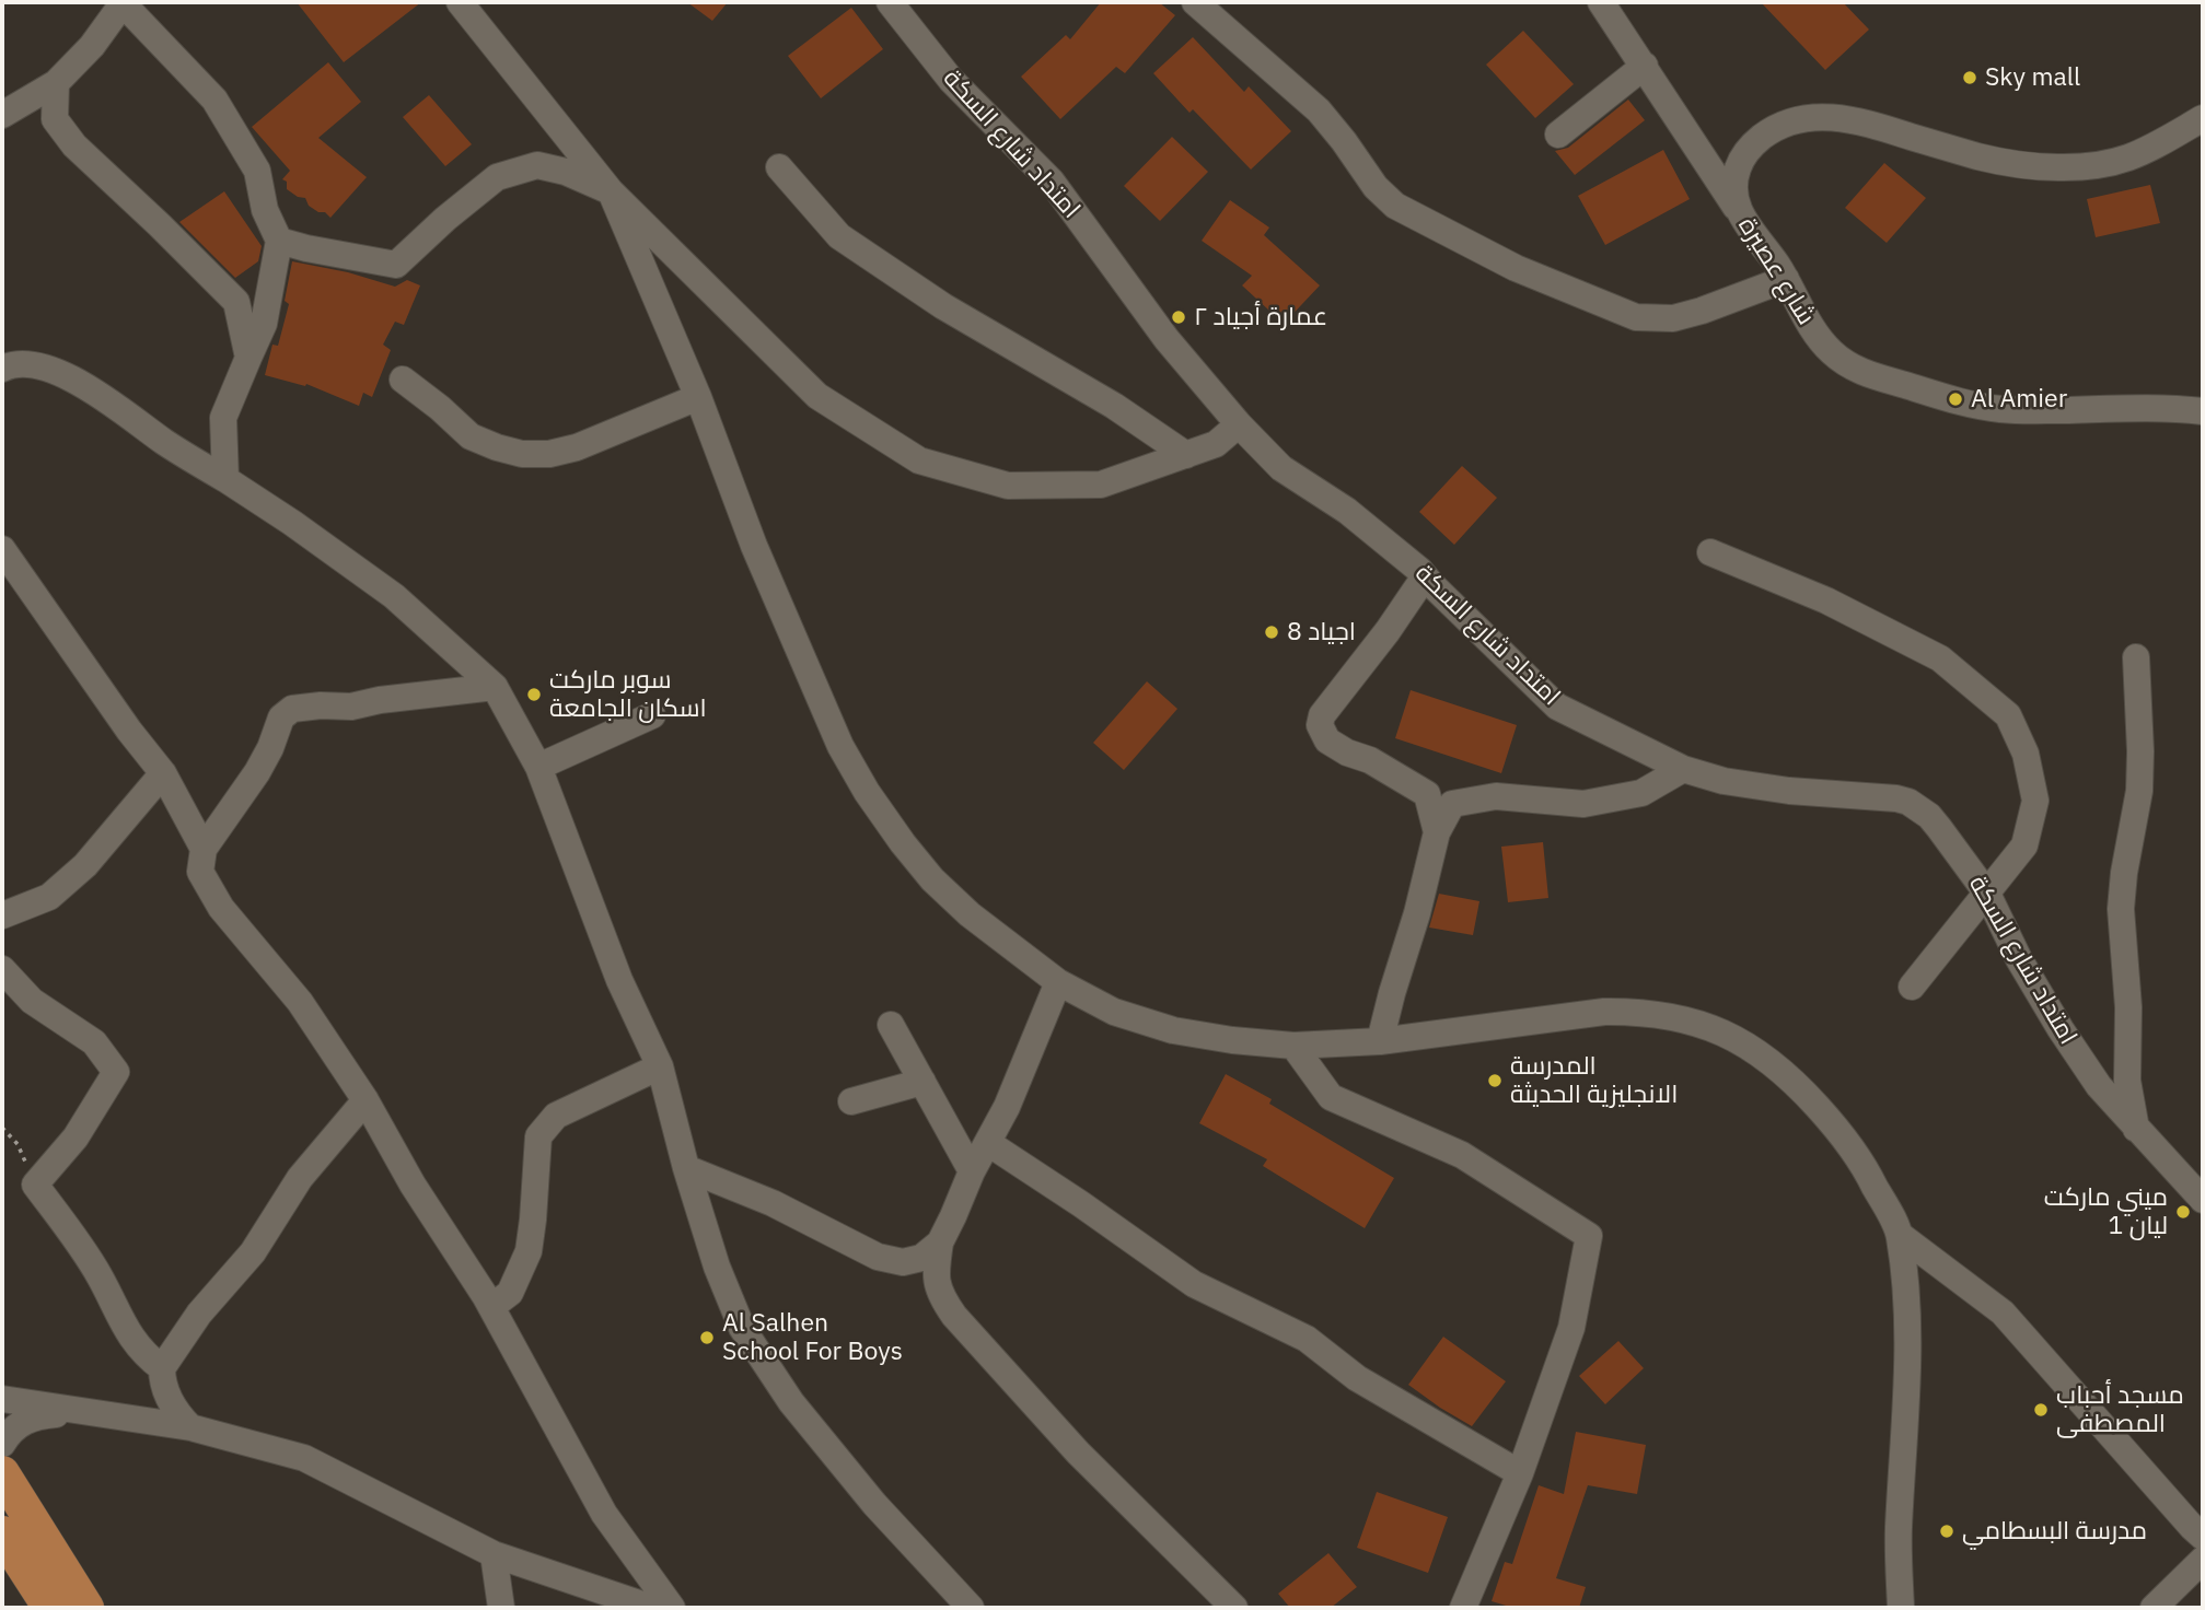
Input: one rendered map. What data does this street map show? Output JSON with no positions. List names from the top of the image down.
{
  "streets": {
    "street": ["امتداد شارع السكة", "شارع عصيرة"]
  },
  "places": [
    "Sky mall",
    "عمارة أجياد ٢",
    "Al Amier",
    "اجياد 8",
    "سوبر ماركت اسكان الجامعة",
    "المدرسة الانجليزية الحديثة",
    "ميني ماركت ليان 1",
    "Al Salhen School For Boys",
    "مسجد أحباب المصطفى",
    "مدرسة البسطامي"
  ]
}
